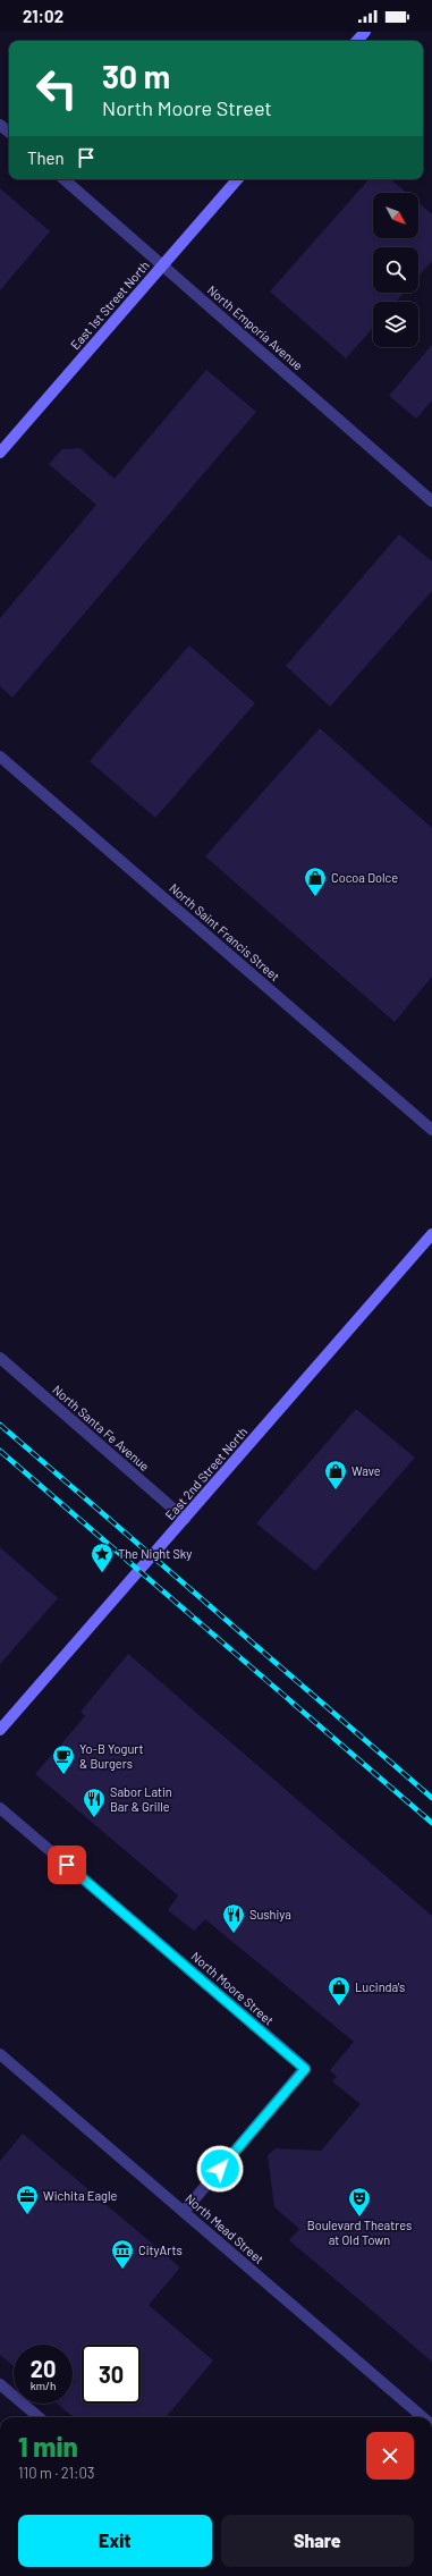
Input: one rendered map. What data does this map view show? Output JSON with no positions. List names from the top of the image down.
{
  "streets": {
    "street": [
      "East 1st Street North",
      "North Emporia Avenue",
      "North Saint Francis Street",
      "North Santa Fe Avenue",
      "East 2nd Street North",
      "North Moore Street",
      "North Mead Street"
    ]
  },
  "crossings": [
    ["East 1st Street North", "North Emporia Avenue"],
    ["North Santa Fe Avenue", "East 2nd Street North"],
    ["North Moore Street", "North Mead Street"]
  ],
  "places": {
    "shop": ["Cocoa Dolce", "Wave", "Lucinda's"],
    "place": ["The Night Sky"],
    "cafe": ["Yo-B Yogurt & Burgers"],
    "restaurant": ["Sabor Latin Bar & Grille", "Sushiya"],
    "office": ["Wichita Eagle"],
    "theatre": ["Boulevard Theatres at Old Town"],
    "museum": ["CityArts"]
  },
  "north": "bottom right",
  "page": {
    "status": "21:02",
    "turn": ["30 m", "North Moore Street"],
    "then": "Then",
    "speed": "20 km/h",
    "limit": "30",
    "heading": ["1 min", "110 m · 21:03"],
    "buttons": ["Exit", "Share"]
  }
}
